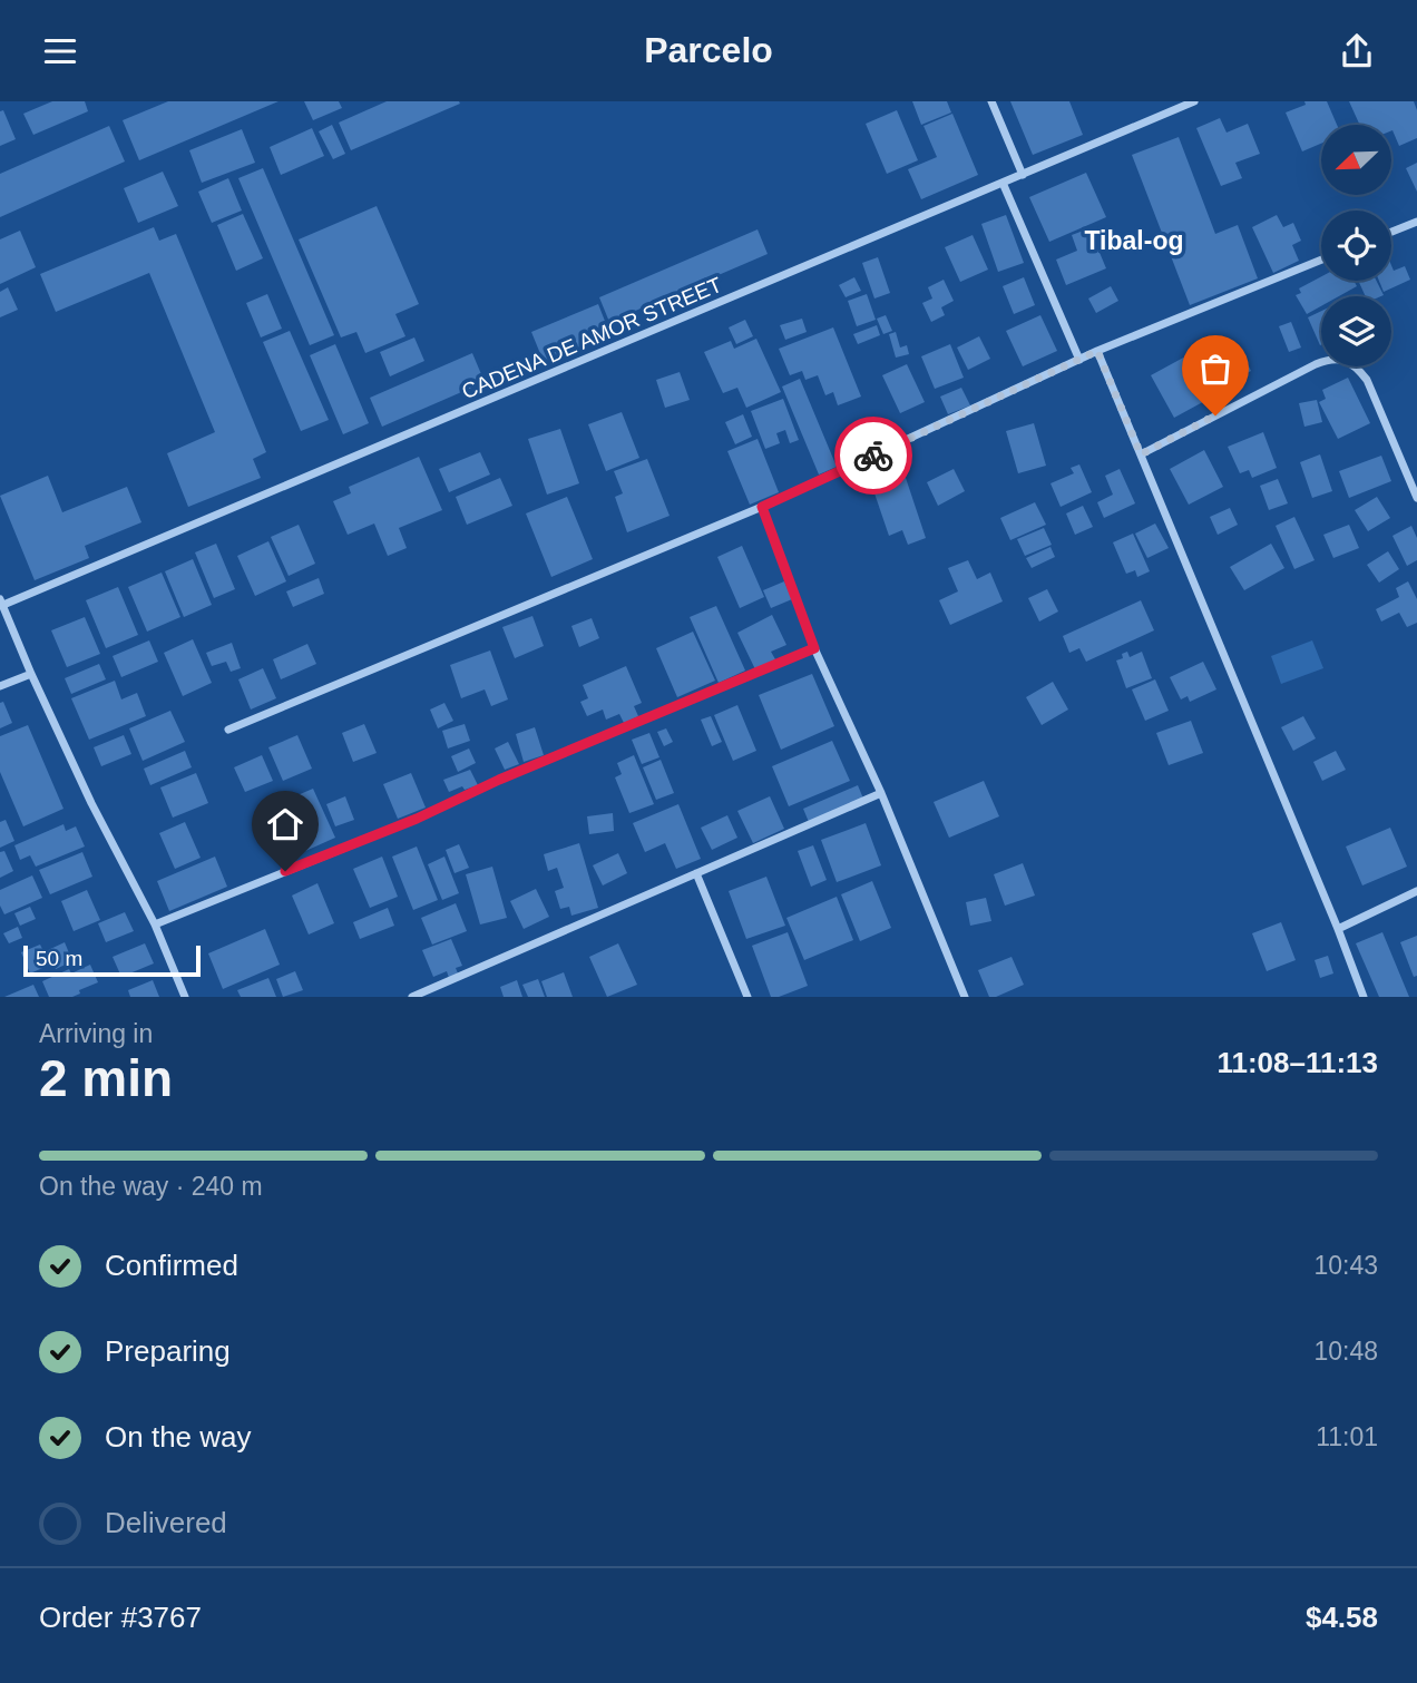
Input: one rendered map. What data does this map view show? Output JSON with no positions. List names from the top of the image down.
{
  "streets": {
    "street": ["CADENA DE AMOR STREET"]
  },
  "districts": ["Tibal-og"],
  "scale_bar": "50 m",
  "north": "bottom left",
  "page": {
    "header": "Parcelo",
    "scale": "50 m",
    "heading": ["2 min", "Arriving in", "11:08–11:13"],
    "panel": ["Order #3767", "$4.58"],
    "bar": "On the way · 240 m",
    "list": [
      ["Confirmed", "10:43"],
      ["Preparing", "10:48"],
      ["On the way", "11:01"],
      "Delivered"
    ]
  }
}
